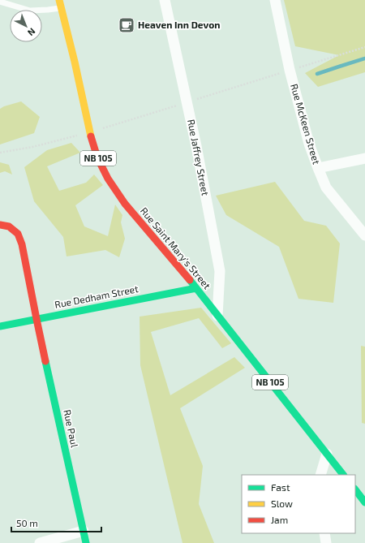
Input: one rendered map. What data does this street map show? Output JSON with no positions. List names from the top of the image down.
{
  "streets": {
    "main road": [
      "NB 105",
      "Rue Saint Mary's Street",
      "Rue Dedham Street",
      "Rue Paul"
    ],
    "street": ["Rue McKeen Street", "Rue Jaffrey Street"]
  },
  "crossings": [
    ["Rue Jaffrey Street", "Rue Saint Mary's Street"],
    ["Rue Saint Mary's Street", "Rue Dedham Street"],
    ["Rue Dedham Street", "Rue Paul"]
  ],
  "places": {
    "cafe": ["Heaven Inn Devon"]
  },
  "legend": ["Fast", "Slow", "Jam"],
  "scale_bar": "50 m",
  "north": "bottom right"
}
